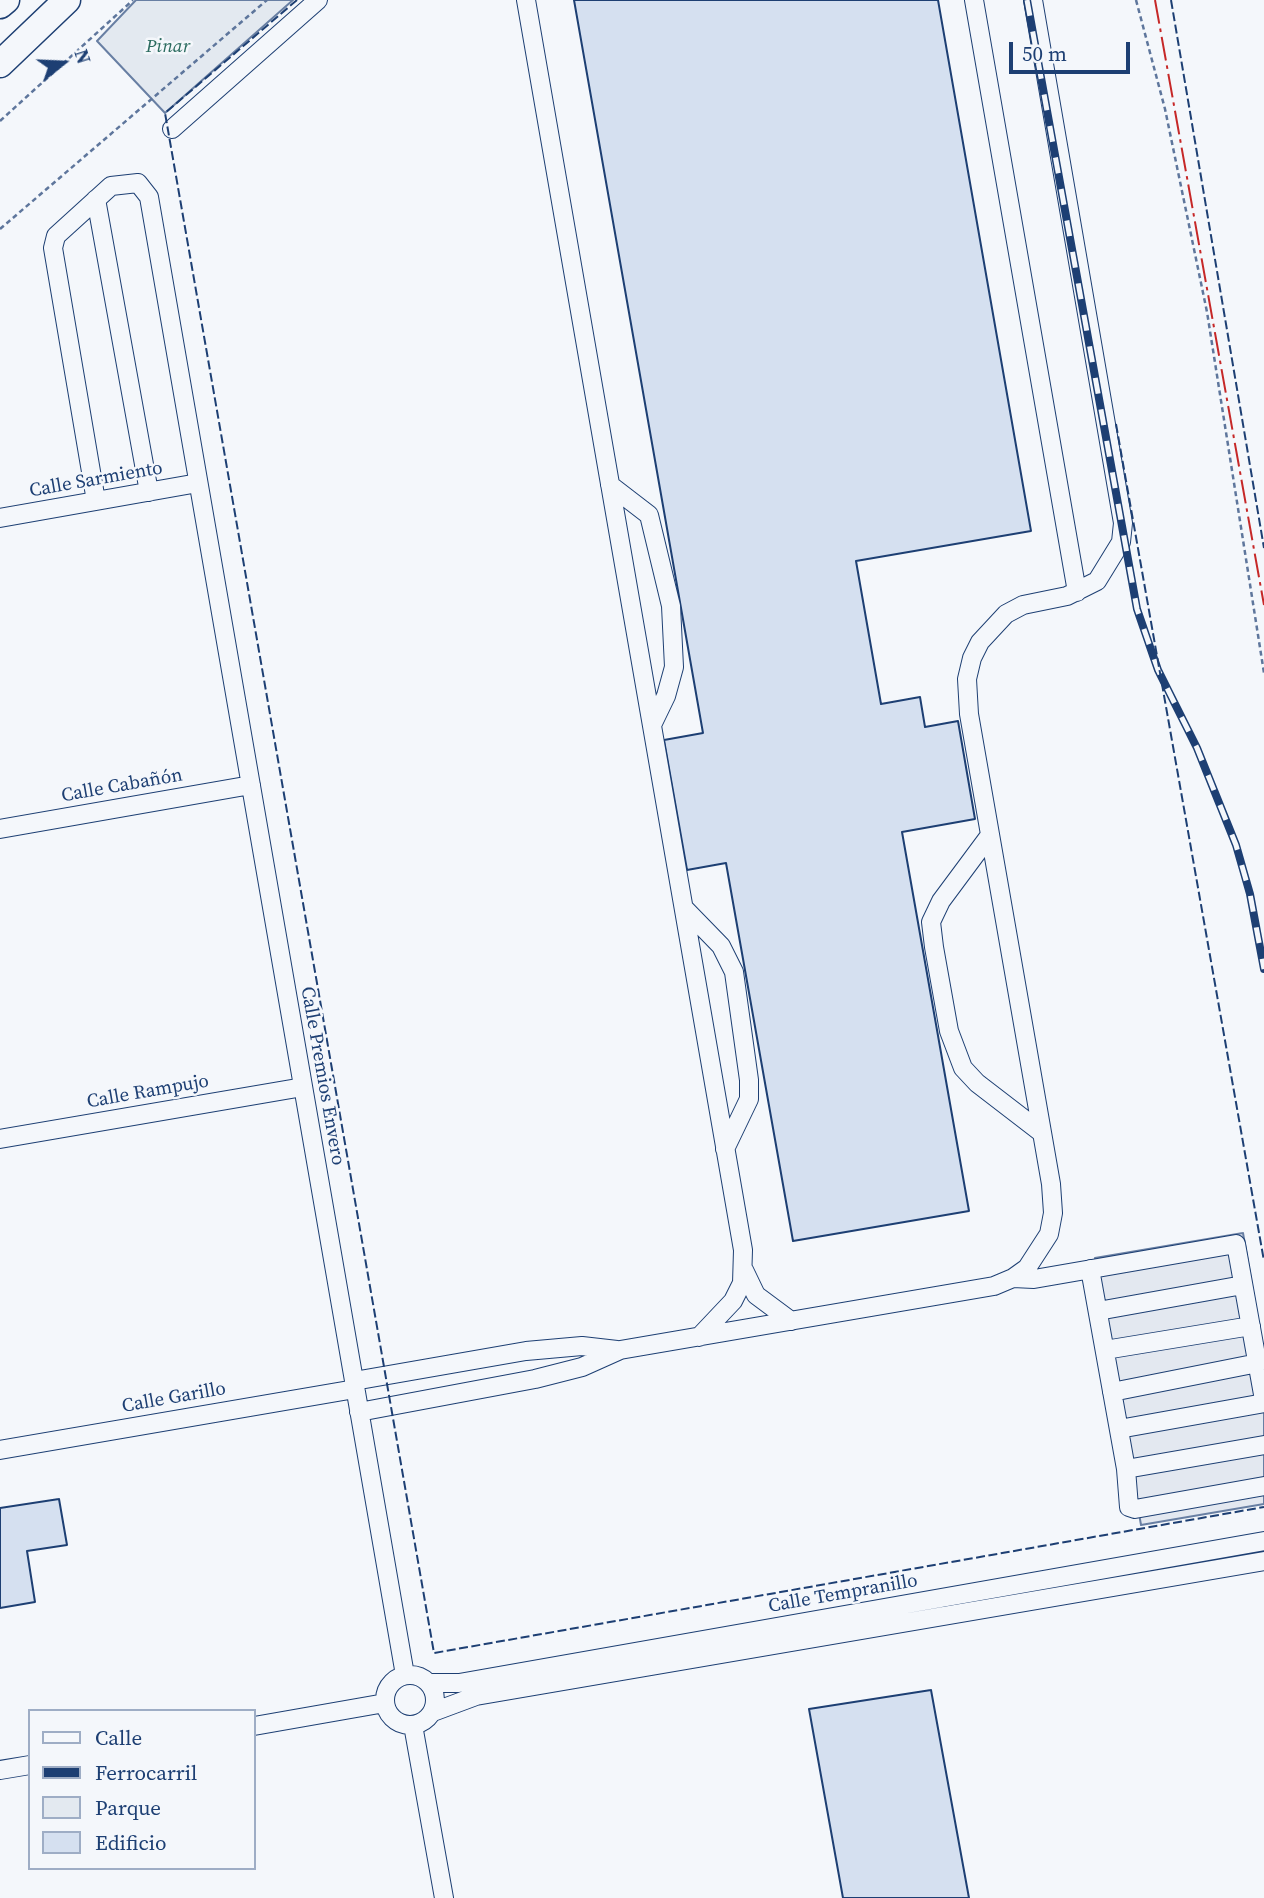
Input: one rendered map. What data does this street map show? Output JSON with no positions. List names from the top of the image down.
{
  "streets": {
    "street": [
      "Calle Sarmiento",
      "Calle Cabañón",
      "Calle Premios Envero",
      "Calle Rampujo",
      "Calle Garillo",
      "Calle Tempranillo"
    ]
  },
  "crossings": [
    ["Calle Sarmiento", "Calle Premios Envero"],
    ["Calle Cabañón", "Calle Premios Envero"],
    ["Calle Premios Envero", "Calle Rampujo"],
    ["Calle Premios Envero", "Calle Garillo"],
    ["Calle Premios Envero", "Calle Tempranillo"]
  ],
  "parks": ["Pinar"],
  "legend": [
    "Calle",
    "Ferrocarril",
    "Parque",
    "Edificio"
  ],
  "scale_bar": "50 m",
  "north": "right"
}
